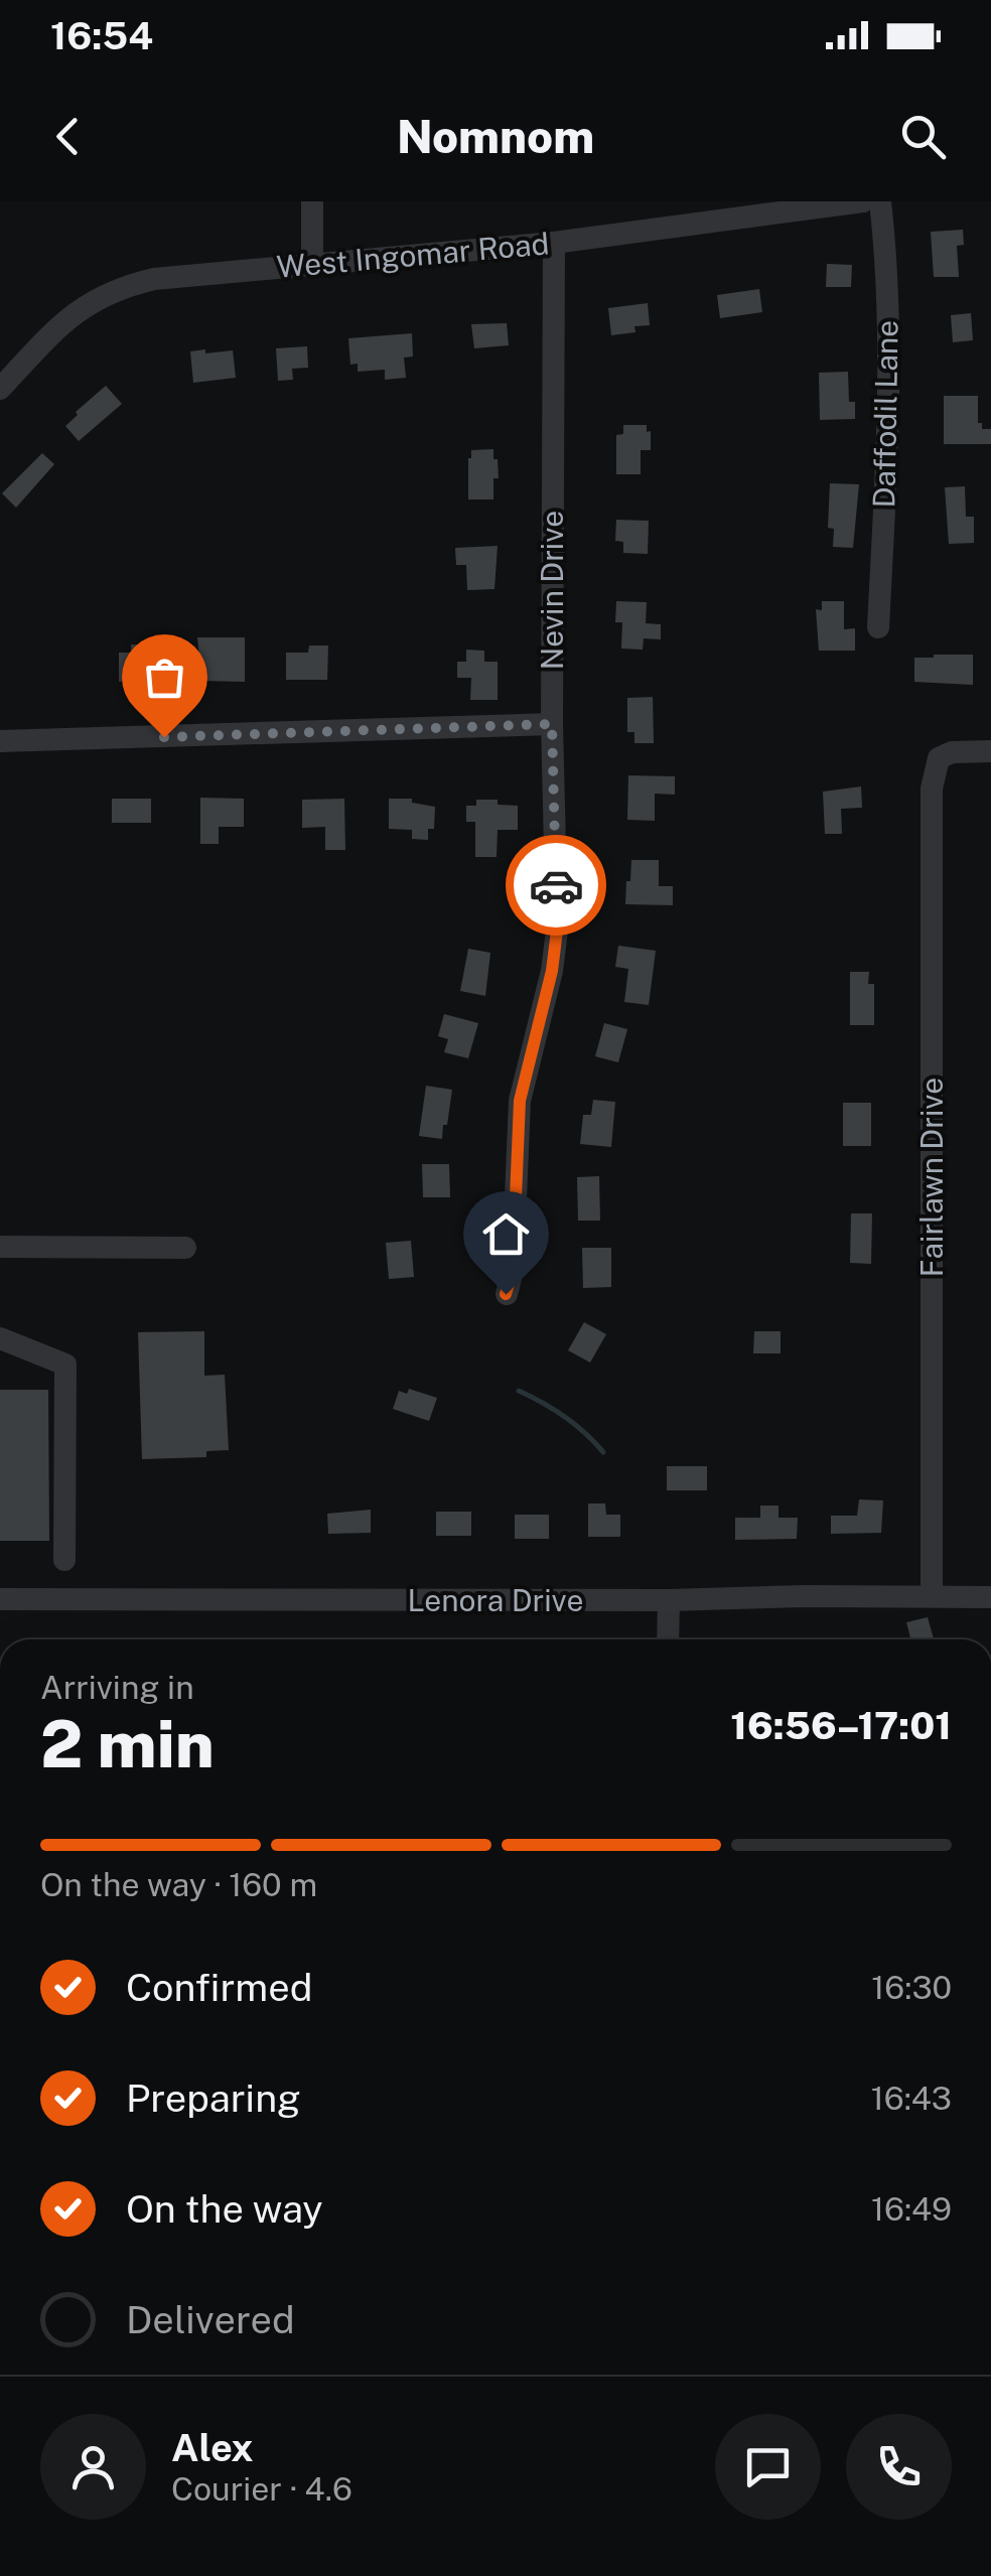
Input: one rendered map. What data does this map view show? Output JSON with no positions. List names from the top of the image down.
{
  "streets": {
    "street": [
      "West Ingomar Road",
      "Daffodil Lane",
      "Nevin Drive",
      "Fairlawn Drive",
      "Lenora Drive"
    ]
  },
  "crossings": [
    ["West Ingomar Road", "Nevin Drive"],
    ["Fairlawn Drive", "Lenora Drive"]
  ],
  "page": {
    "status": "16:54",
    "header": "Nomnom",
    "heading": ["2 min", "Arriving in", "16:56–17:01"],
    "panel": ["Alex", "Courier · 4.6"],
    "bar": "On the way · 160 m",
    "list": [
      ["Confirmed", "16:30"],
      ["Preparing", "16:43"],
      ["On the way", "16:49"],
      "Delivered"
    ]
  }
}
